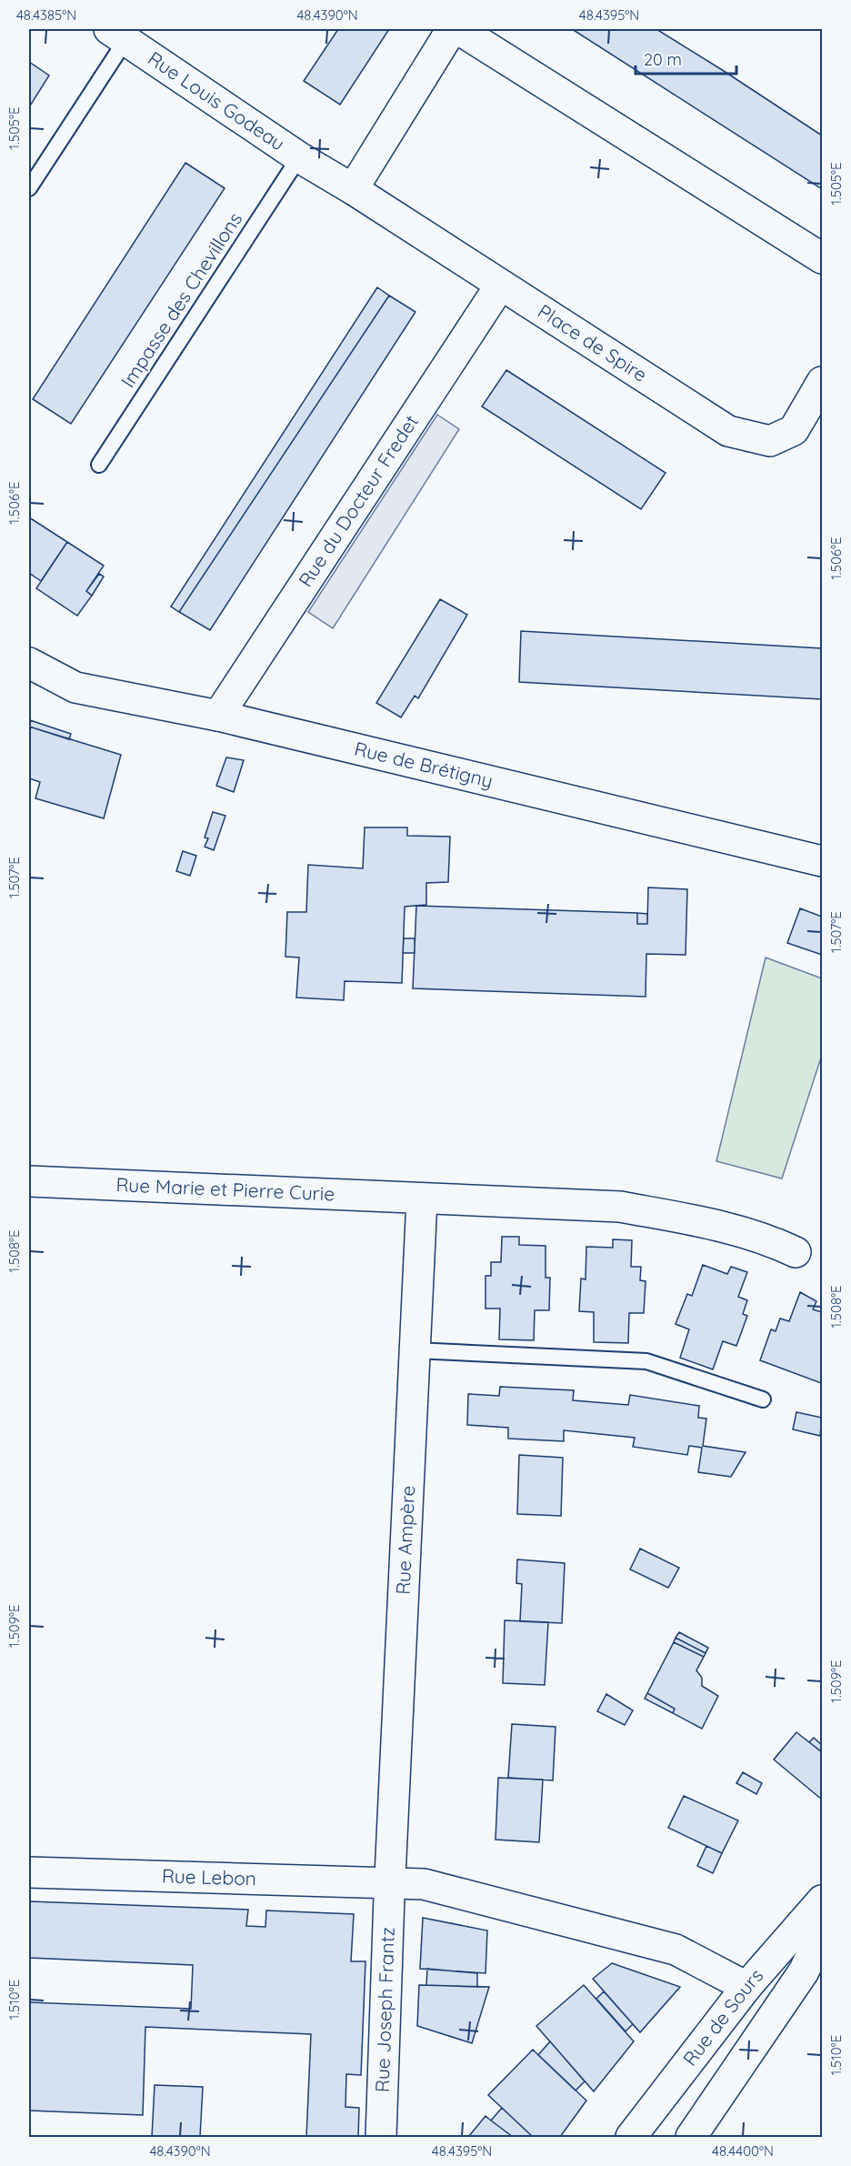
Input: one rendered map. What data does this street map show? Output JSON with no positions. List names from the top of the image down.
{
  "streets": {
    "street": [
      "Rue Louis Godeau",
      "Place de Spire",
      "Rue du Docteur Fredet",
      "Rue de Brétigny",
      "Rue Marie et Pierre Curie",
      "Rue Ampère",
      "Rue Lebon",
      "Rue Joseph Frantz",
      "Rue de Sours"
    ],
    "lane": ["Impasse des Chevillons"]
  },
  "crossings": [
    ["Rue Louis Godeau", "Impasse des Chevillons"],
    ["Rue Louis Godeau", "Place de Spire"],
    ["Place de Spire", "Rue du Docteur Fredet"],
    ["Rue du Docteur Fredet", "Rue de Brétigny"],
    ["Rue Marie et Pierre Curie", "Rue Ampère"],
    ["Rue Ampère", "Rue Lebon"],
    ["Rue Ampère", "Rue Joseph Frantz"],
    ["Rue Lebon", "Rue Joseph Frantz"],
    ["Rue Lebon", "Rue de Sours"]
  ],
  "scale_bar": "20 m",
  "coordinates": [
    "48.4385°N",
    "48.4390°N",
    "48.4395°N",
    "1.505°E",
    "1.506°E",
    "1.507°E",
    "1.508°E",
    "1.509°E",
    "1.510°E",
    "48.4400°N"
  ]
}
